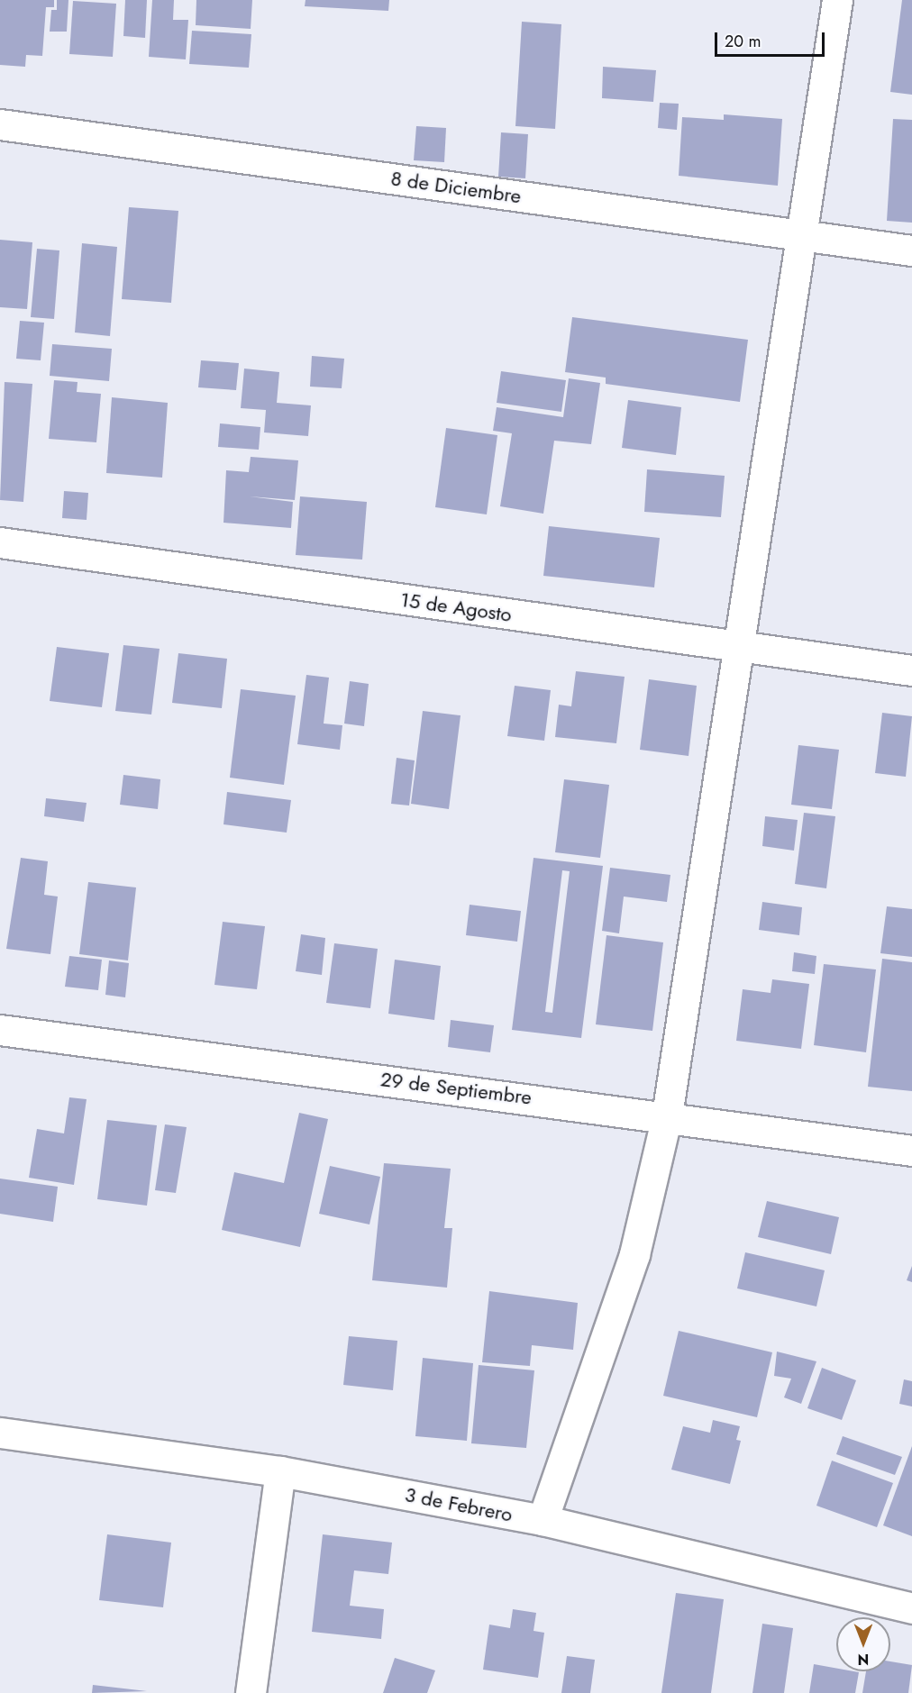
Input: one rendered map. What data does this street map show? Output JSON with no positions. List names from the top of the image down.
{
  "streets": {
    "street": [
      "8 de Diciembre",
      "15 de Agosto",
      "29 de Septiembre",
      "3 de Febrero"
    ]
  },
  "scale_bar": "20 m",
  "north": "bottom"
}
